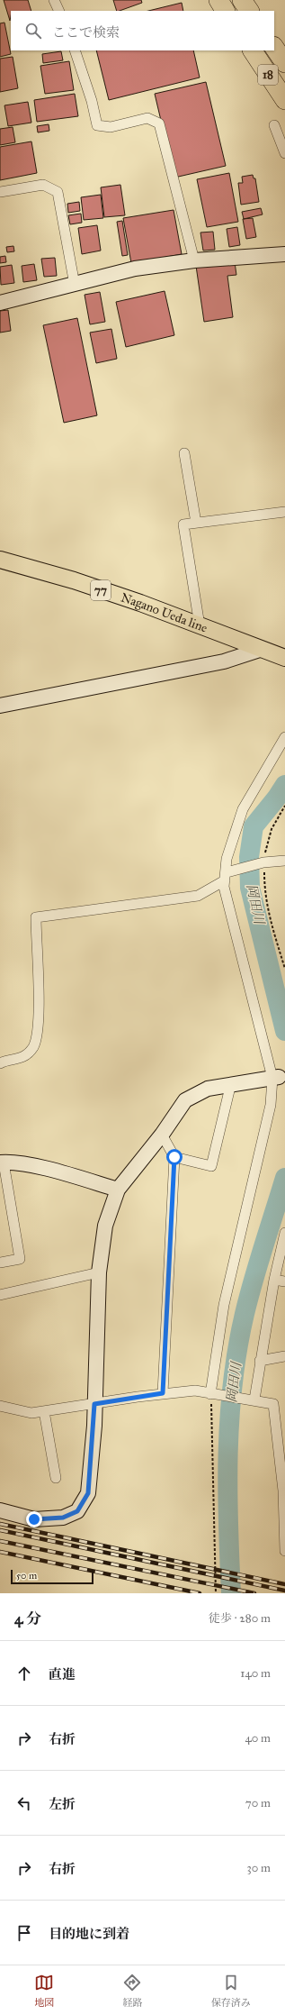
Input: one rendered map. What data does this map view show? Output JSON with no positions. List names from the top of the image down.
{
  "streets": {
    "highway": ["18"],
    "main road": ["77", "Nagano Ueda line"]
  },
  "water": ["岡田川"],
  "scale_bar": "50 m",
  "page": {
    "search": "ここで検索",
    "scale": "50 m",
    "heading": ["4 分", "徒歩 · 280 m"],
    "list": [
      ["直進", "140 m"],
      ["右折", "40 m"],
      ["左折", "70 m"],
      ["右折", "30 m"],
      "目的地に到着"
    ],
    "nav": ["地図", "経路", "保存済み"]
  }
}
